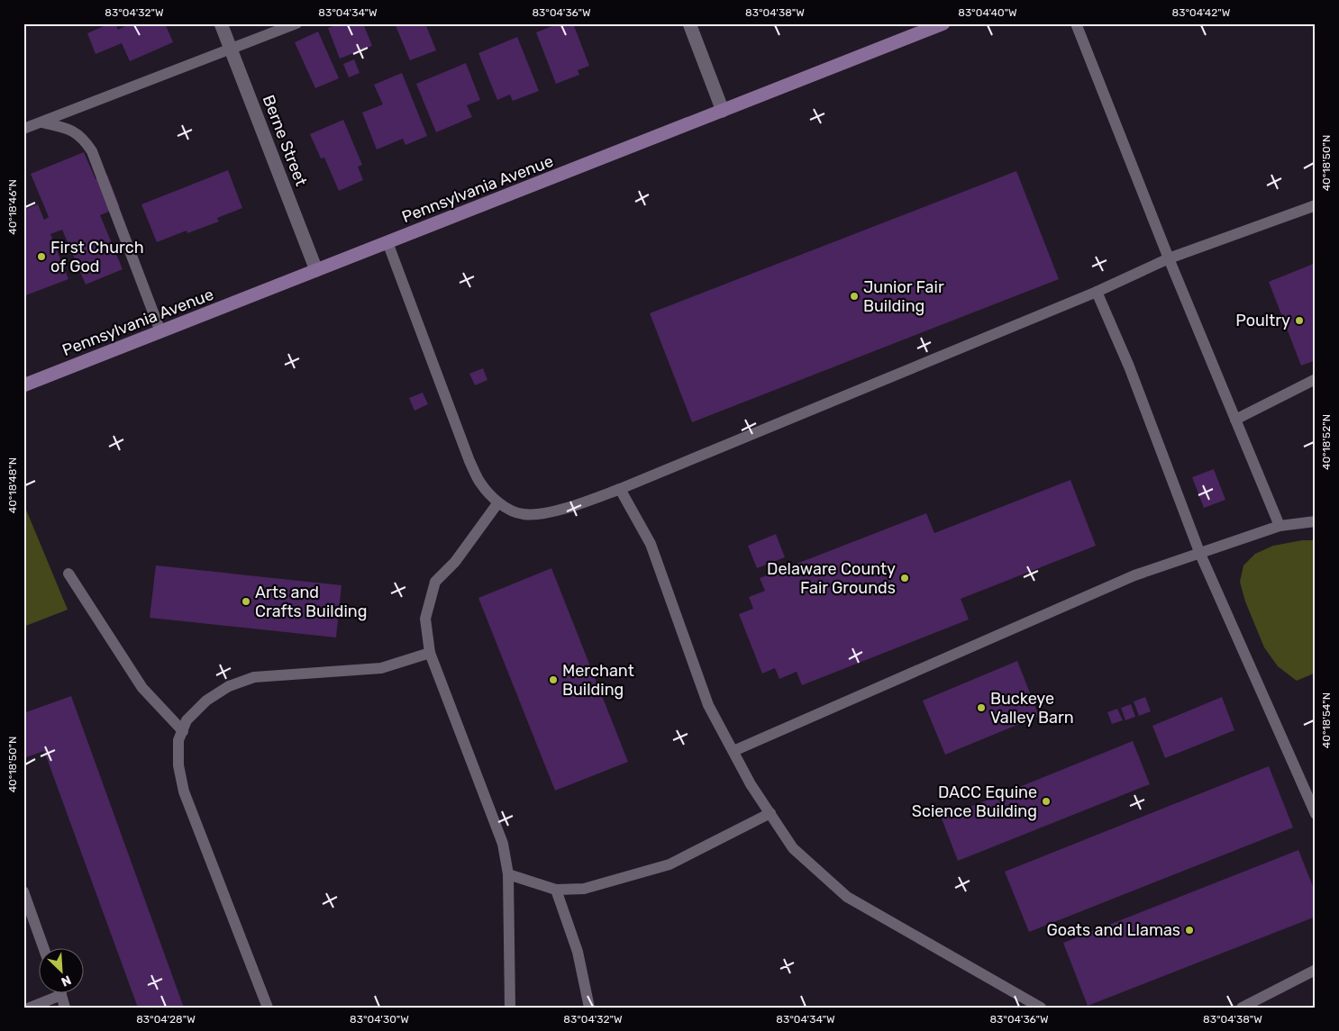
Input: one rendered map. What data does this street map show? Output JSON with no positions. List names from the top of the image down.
{
  "streets": {
    "street": ["Berne Street", "Pennsylvania Avenue"]
  },
  "crossings": [
    ["Berne Street", "Pennsylvania Avenue"]
  ],
  "places": [
    "First Church of God",
    "Junior Fair Building",
    "Poultry",
    "Delaware County Fair Grounds",
    "Arts and Crafts Building",
    "Merchant Building",
    "Buckeye Valley Barn",
    "DACC Equine Science Building",
    "Goats and Llamas"
  ],
  "north": "bottom right",
  "coordinates": [
    "83°04'32\"W",
    "83°04'34\"W",
    "83°04'36\"W",
    "83°04'38\"W",
    "83°04'40\"W",
    "83°04'42\"W",
    "40°18'50\"N",
    "40°18'46\"N",
    "40°18'52\"N",
    "40°18'48\"N",
    "40°18'54\"N",
    "83°04'28\"W",
    "83°04'30\"W"
  ]
}
